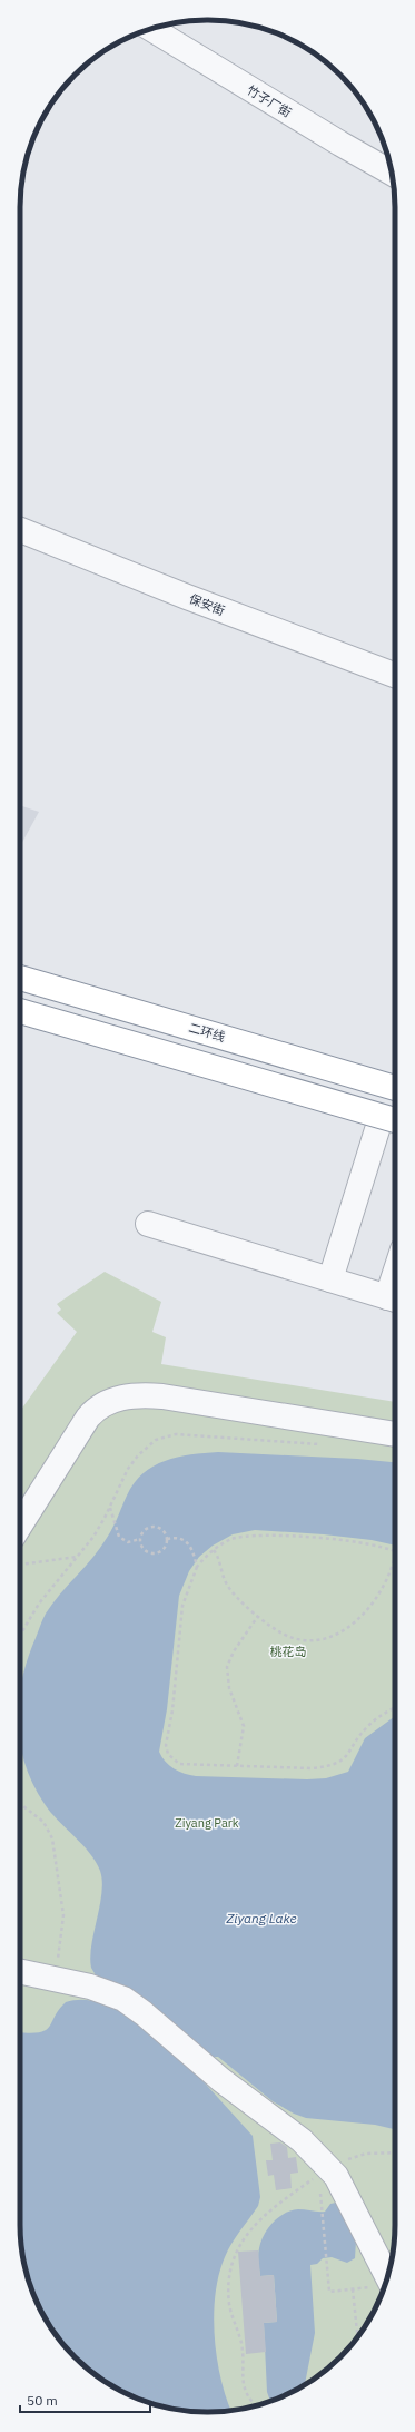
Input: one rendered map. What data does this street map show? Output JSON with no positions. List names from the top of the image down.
{
  "streets": {
    "highway": ["二环线"],
    "street": ["竹子厂街", "保安街"]
  },
  "water": ["Ziyang Lake"],
  "parks": ["桃花岛", "Ziyang Park"],
  "scale_bar": "50 m"
}
